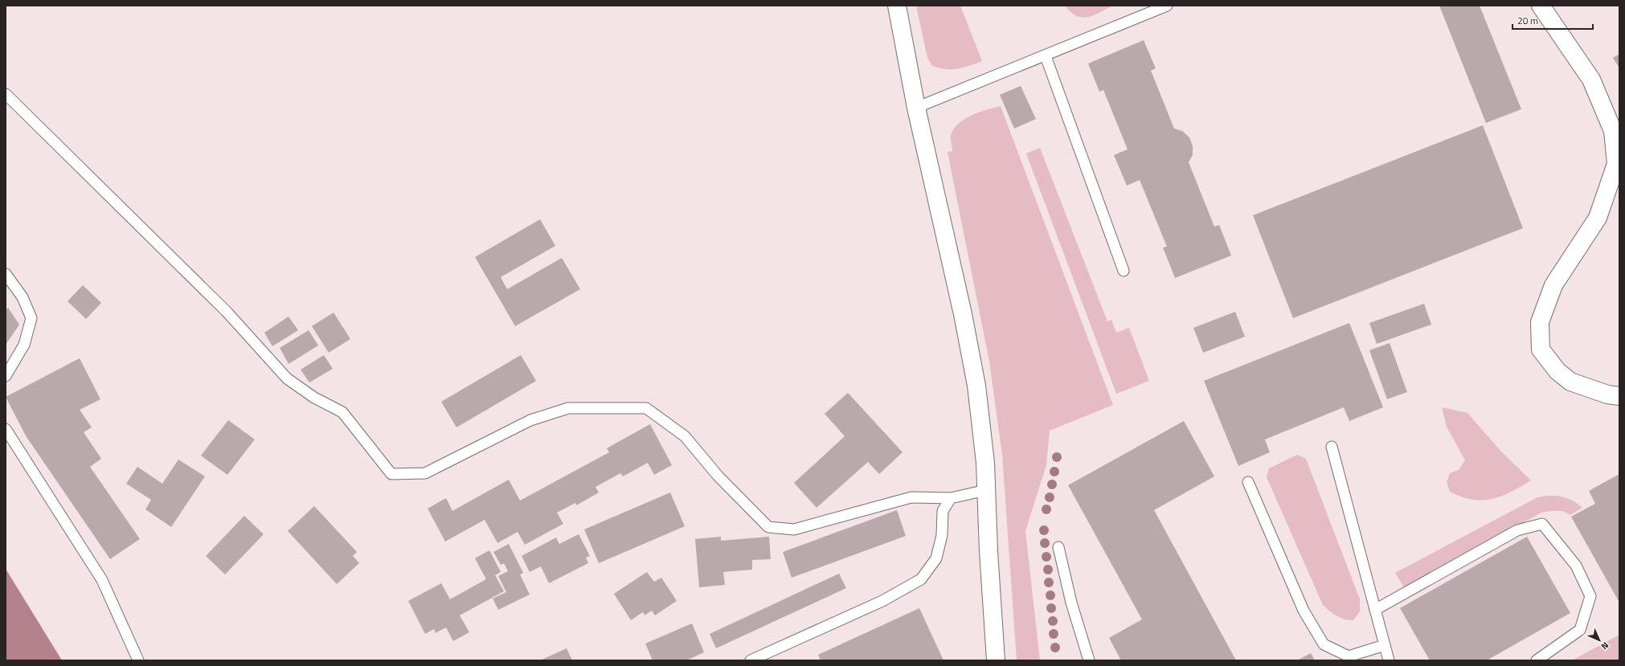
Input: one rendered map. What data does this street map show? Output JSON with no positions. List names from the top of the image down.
{
  "scale_bar": "20 m",
  "north": "bottom right"
}
